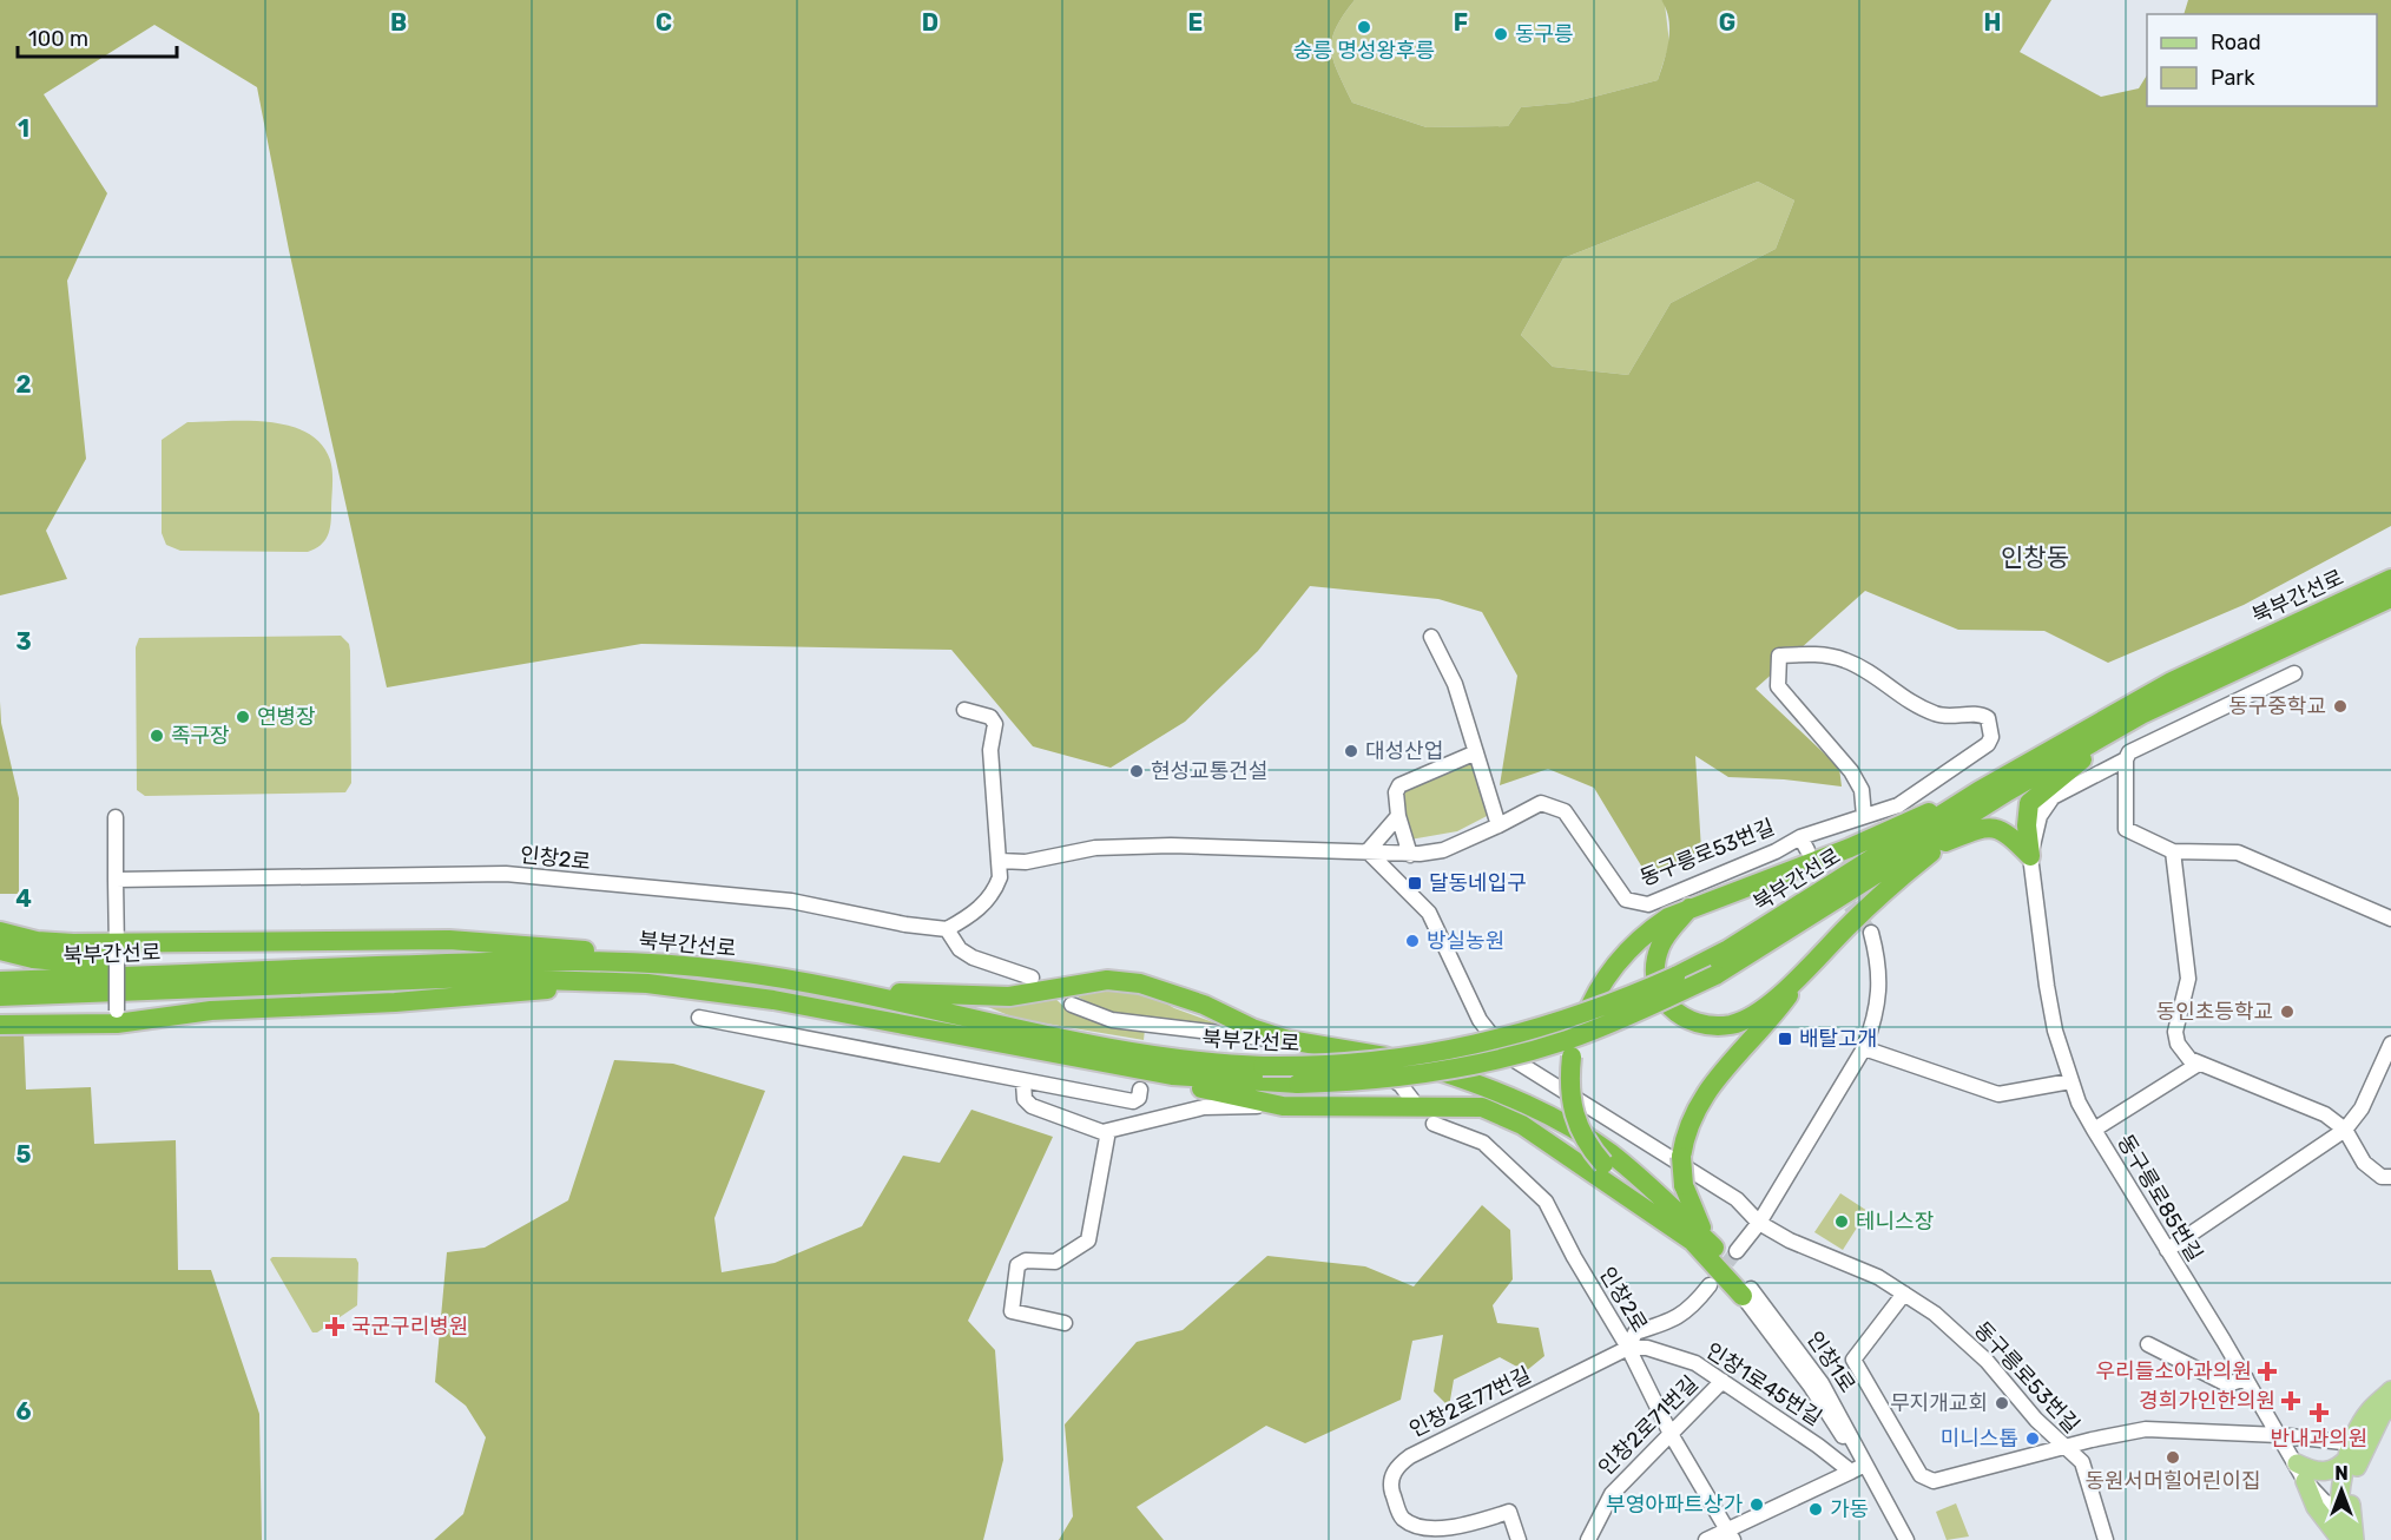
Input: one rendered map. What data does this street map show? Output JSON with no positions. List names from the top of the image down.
{
  "streets": {
    "highway": ["북부간선로"],
    "street": [
      "동구릉로53번길",
      "인창2로",
      "동구릉로85번길",
      "인창1로",
      "인창1로45번길",
      "인창2로77번길",
      "인창2로71번길"
    ]
  },
  "crossings": [
    ["인창2로", "인창1로45번길"],
    ["인창2로", "인창2로77번길"],
    ["인창2로", "인창2로71번길"],
    ["인창1로45번길", "인창2로77번길"],
    ["인창1로45번길", "인창2로71번길"]
  ],
  "districts": ["인창동"],
  "places": {
    "other": [
      "숭릉 명성왕후릉",
      "동구릉",
      "동구중학교",
      "연병장",
      "족구장",
      "대성산업",
      "현성교통건설",
      "방실농원",
      "동인초등학교",
      "테니스장",
      "무지개교회",
      "미니스톱",
      "동원서머힐어린이집",
      "부영아파트상가",
      "가동"
    ],
    "transit": ["달동네입구", "배탈고개"],
    "health": [
      "국군구리병원",
      "우리들소아과의원",
      "경희가인한의원",
      "반내과의원"
    ]
  },
  "legend": ["Road", "Park"],
  "scale_bar": "100 m",
  "north": "top",
  "grid": {
    "columns": [
      "B",
      "C",
      "D",
      "E",
      "F",
      "G",
      "H"
    ],
    "rows": [
      "1",
      "2",
      "3",
      "4",
      "5",
      "6"
    ]
  }
}
